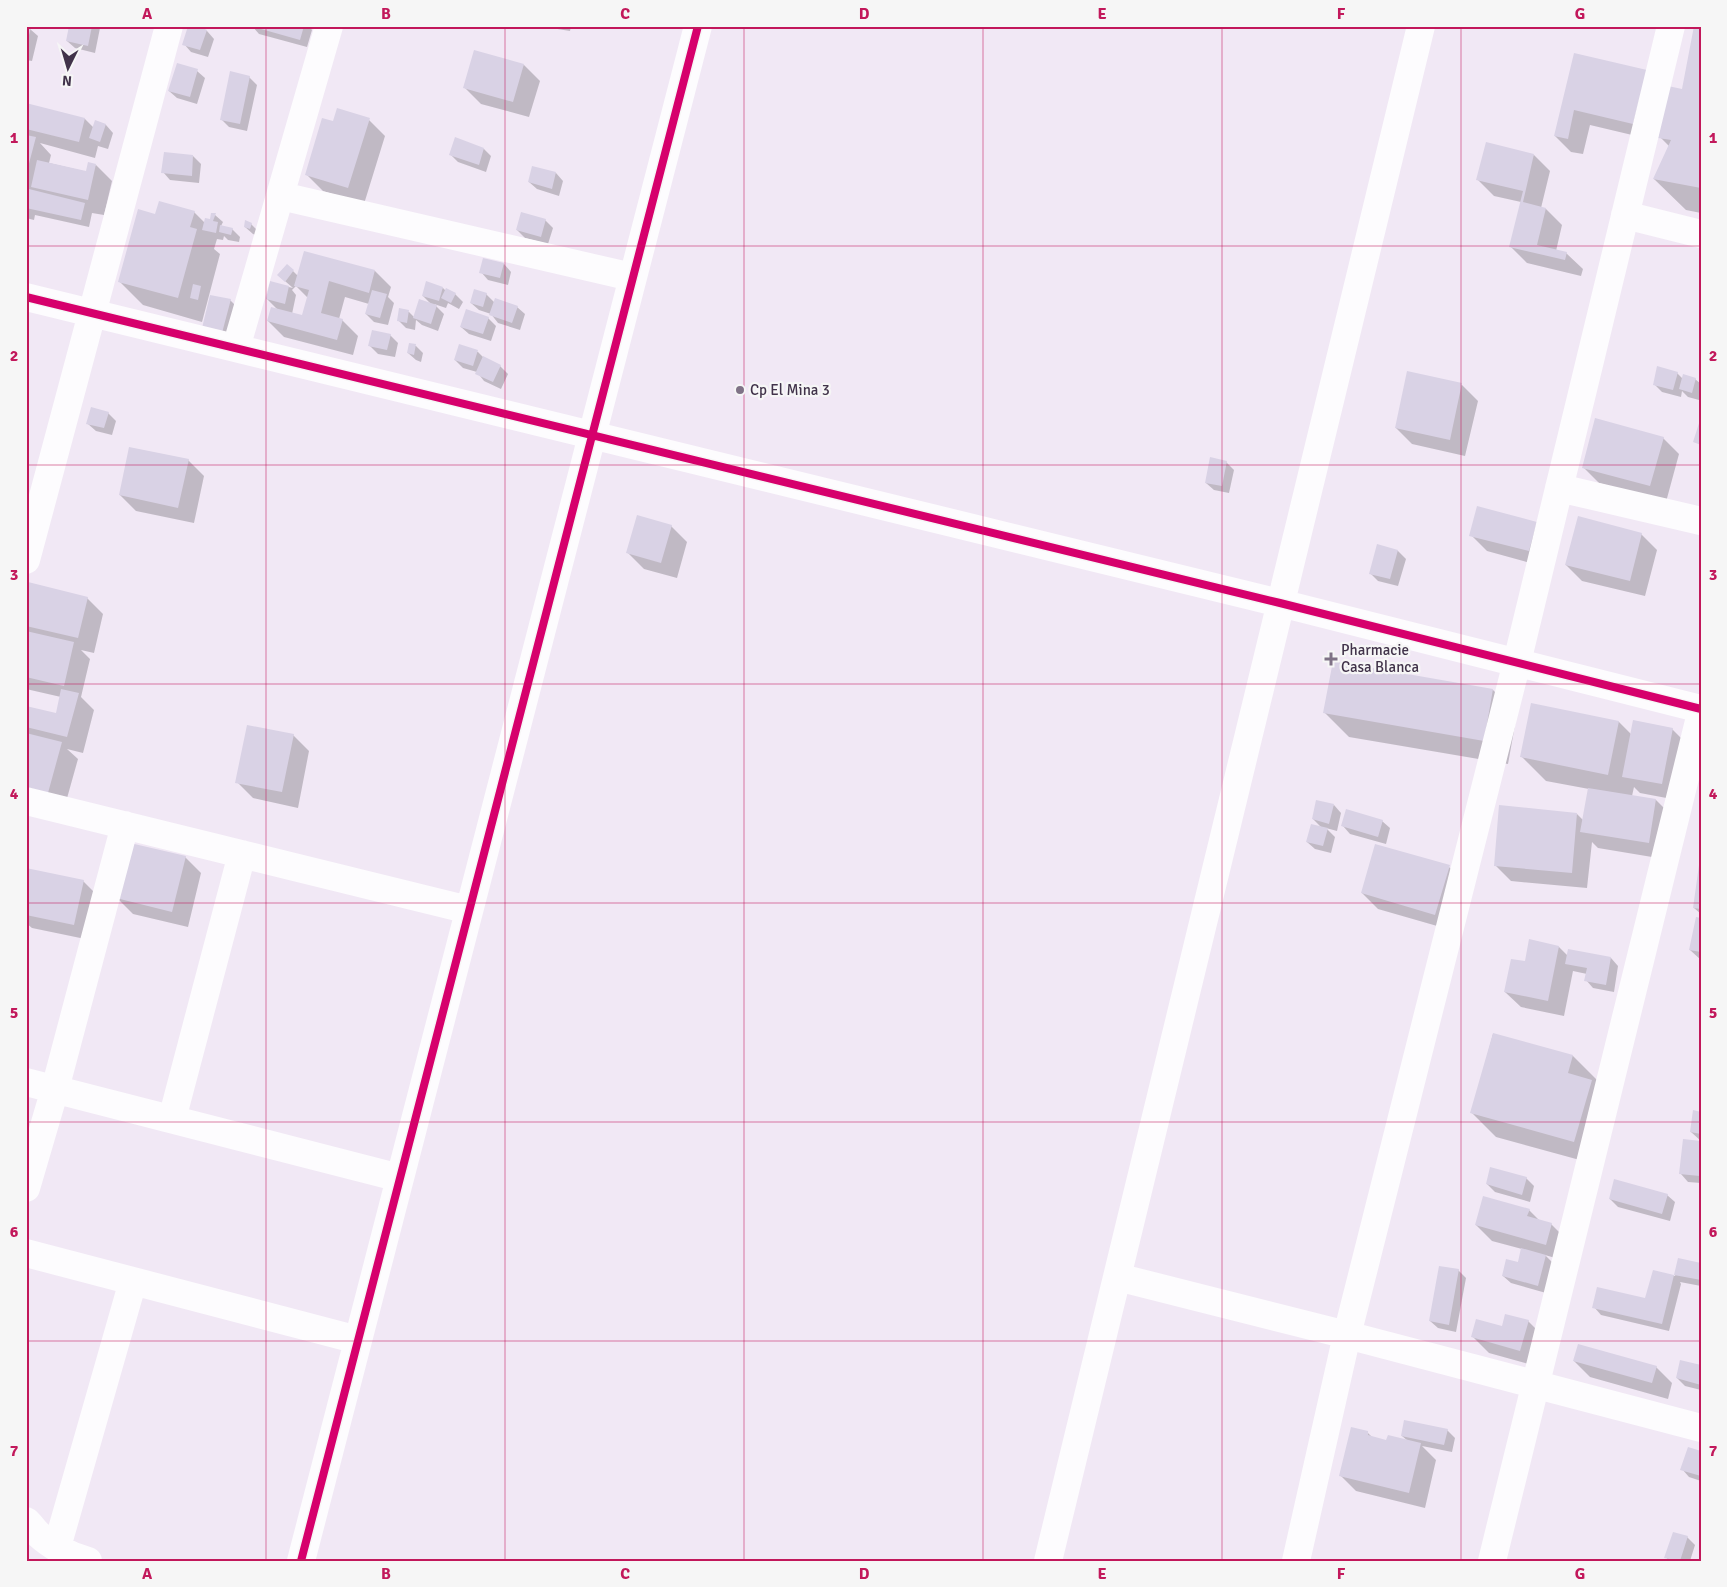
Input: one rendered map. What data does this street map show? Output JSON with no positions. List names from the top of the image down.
{
  "places": {
    "other": ["Cp El Mina 3"],
    "health": ["Pharmacie Casa Blanca"]
  },
  "north": "bottom",
  "grid": {
    "columns": [
      "A",
      "B",
      "C",
      "D",
      "E",
      "F",
      "G"
    ],
    "rows": [
      "1",
      "2",
      "3",
      "4",
      "5",
      "6",
      "7"
    ]
  }
}
